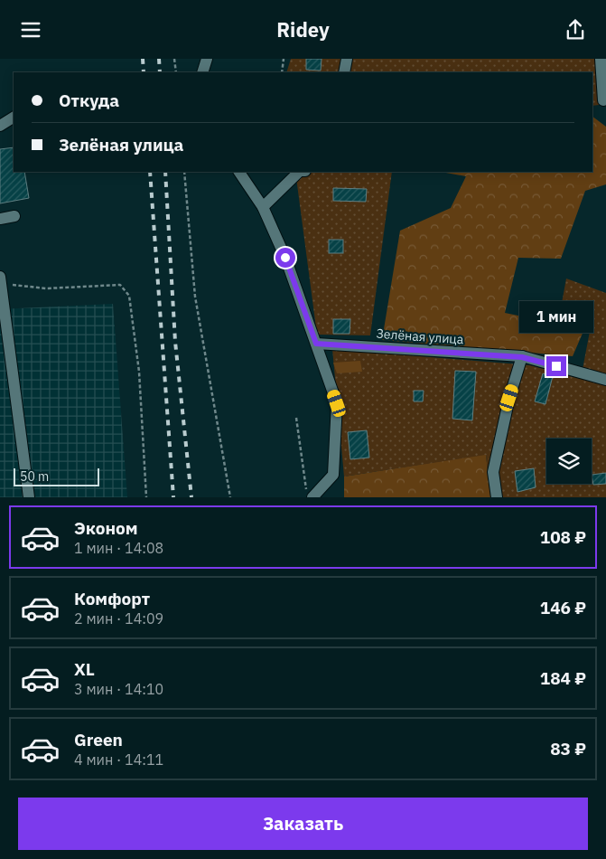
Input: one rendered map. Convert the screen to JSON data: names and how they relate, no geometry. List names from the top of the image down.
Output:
{
  "streets": {
    "street": ["Зелёная улица"]
  },
  "scale_bar": "50 m",
  "page": {
    "header": "Ridey",
    "banner": ["Откуда", "Зелёная улица"],
    "bubble": "1 мин",
    "scale": "50 m",
    "list": [
      {
        "name": "Эконом",
        "note": "1 мин · 14:08",
        "value": "108 ₽"
      },
      {
        "name": "Комфорт",
        "note": "2 мин · 14:09",
        "value": "146 ₽"
      },
      {
        "name": "XL",
        "note": "3 мин · 14:10",
        "value": "184 ₽"
      },
      {
        "name": "Green",
        "note": "4 мин · 14:11",
        "value": "83 ₽"
      }
    ],
    "buttons": "Заказать"
  }
}
